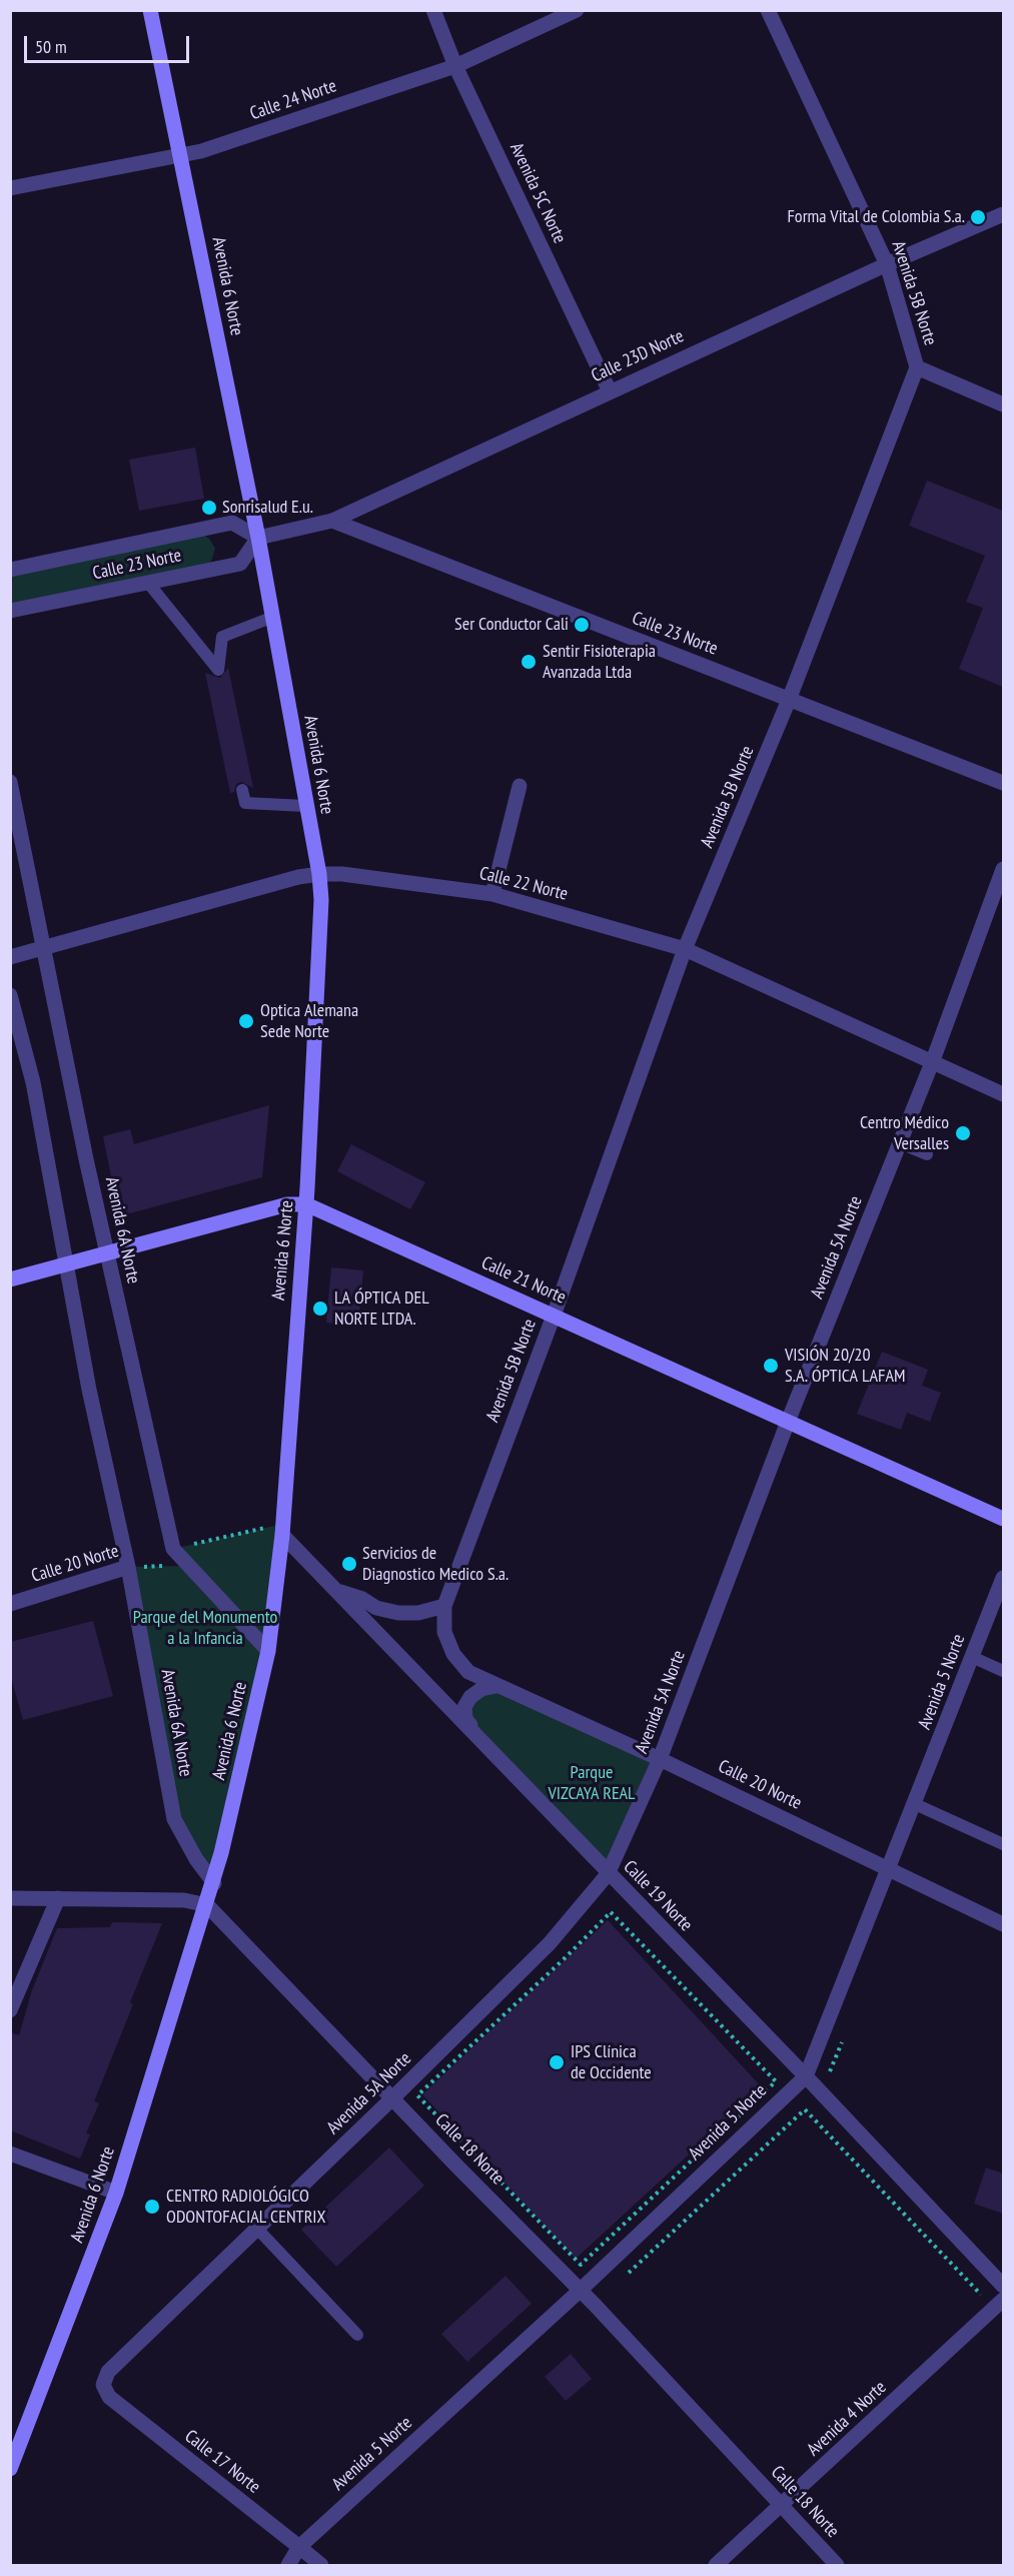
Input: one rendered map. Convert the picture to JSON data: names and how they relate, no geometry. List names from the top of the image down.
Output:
{
  "streets": {
    "main road": ["Avenida 6 Norte", "Calle 21 Norte"],
    "street": [
      "Calle 24 Norte",
      "Avenida 5C Norte",
      "Avenida 5B Norte",
      "Calle 23D Norte",
      "Calle 23 Norte",
      "Calle 22 Norte",
      "Avenida 6A Norte",
      "Avenida 5A Norte",
      "Calle 20 Norte",
      "Avenida 5 Norte",
      "Calle 19 Norte",
      "Calle 18 Norte",
      "Avenida 4 Norte",
      "Calle 17 Norte"
    ]
  },
  "crossings": [
    ["Calle 24 Norte", "Avenida 5C Norte"],
    ["Calle 24 Norte", "Avenida 6 Norte"],
    ["Avenida 5C Norte", "Calle 23D Norte"],
    ["Avenida 6 Norte", "Calle 23D Norte"],
    ["Avenida 6 Norte", "Calle 23 Norte"],
    ["Avenida 6 Norte", "Calle 22 Norte"],
    ["Avenida 6 Norte", "Avenida 6A Norte"],
    ["Avenida 6 Norte", "Calle 21 Norte"],
    ["Avenida 6 Norte", "Calle 19 Norte"],
    ["Avenida 6 Norte", "Calle 18 Norte"],
    ["Avenida 5B Norte", "Calle 23D Norte"],
    ["Avenida 5B Norte", "Calle 23 Norte"],
    ["Avenida 5B Norte", "Calle 22 Norte"],
    ["Avenida 5B Norte", "Calle 21 Norte"],
    ["Avenida 5B Norte", "Calle 20 Norte"],
    ["Calle 23D Norte", "Calle 23 Norte"],
    ["Calle 22 Norte", "Avenida 6A Norte"],
    ["Calle 22 Norte", "Avenida 5A Norte"],
    ["Avenida 6A Norte", "Calle 21 Norte"],
    ["Avenida 6A Norte", "Calle 20 Norte"],
    ["Avenida 5A Norte", "Calle 21 Norte"],
    ["Avenida 5A Norte", "Calle 20 Norte"],
    ["Avenida 5A Norte", "Calle 19 Norte"],
    ["Avenida 5A Norte", "Calle 18 Norte"],
    ["Avenida 5A Norte", "Calle 17 Norte"],
    ["Calle 20 Norte", "Avenida 5 Norte"],
    ["Avenida 5 Norte", "Calle 19 Norte"],
    ["Avenida 5 Norte", "Calle 18 Norte"],
    ["Avenida 5 Norte", "Calle 17 Norte"],
    ["Calle 18 Norte", "Avenida 4 Norte"]
  ],
  "parks": ["Parque del Monumento a la Infancia", "Parque VIZCAYA REAL"],
  "places": [
    "Forma Vital de Colombia S.a.",
    "Sonrisalud E.u.",
    "Ser Conductor Cali",
    "Sentir Fisioterapia Avanzada Ltda",
    "Optica Alemana Sede Norte",
    "Centro Médico Versalles",
    "LA ÓPTICA DEL NORTE LTDA.",
    "VISIÓN 20/20 S.A. ÓPTICA LAFAM",
    "Servicios de Diagnostico Medico S.a.",
    "IPS Clínica de Occidente",
    "CENTRO RADIOLÓGICO ODONTOFACIAL CENTRIX"
  ],
  "scale_bar": "50 m"
}
